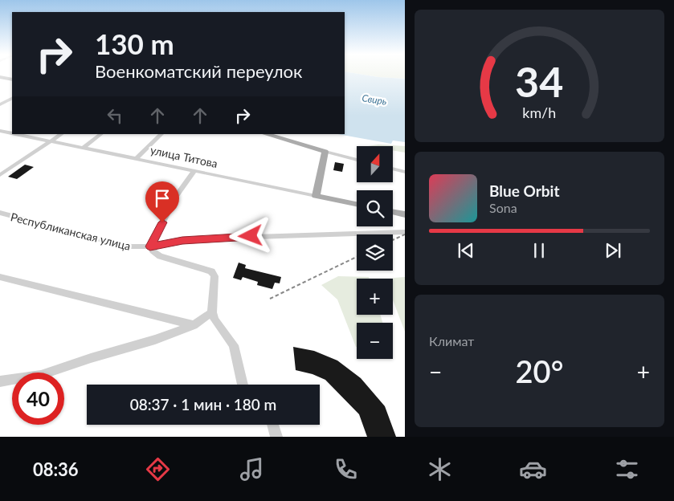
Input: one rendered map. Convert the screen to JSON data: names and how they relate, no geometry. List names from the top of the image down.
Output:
{
  "streets": {
    "main road": ["улица Титова"],
    "street": ["Республиканская улица"]
  },
  "water": ["Свирь"],
  "north": "top",
  "page": {
    "turn": ["130 m", "Военкоматский переулок"],
    "map_buttons": ["+", "−"],
    "song": ["Blue Orbit", "Sona"],
    "tile": "Климат",
    "heat": ["−", "20°", "+"],
    "limit": "40",
    "trip": "08:37 · 1 мин · 180 m",
    "tabs": "08:36",
    "gauge": ["34", "km/h"]
  }
}
